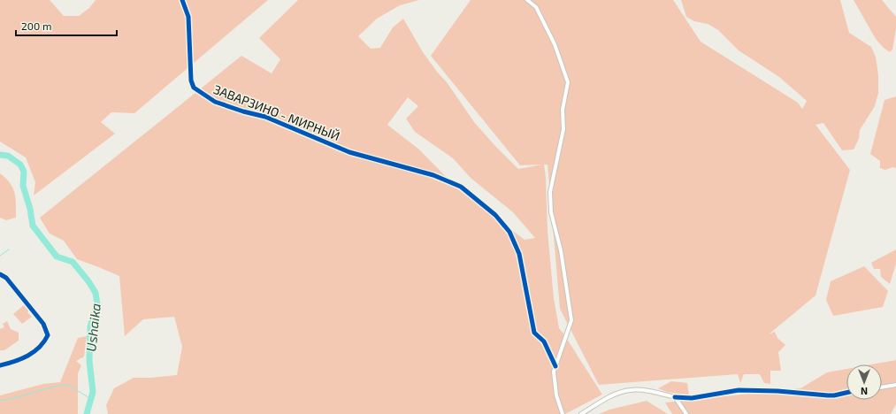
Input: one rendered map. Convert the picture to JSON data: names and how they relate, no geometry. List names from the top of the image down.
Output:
{
  "streets": {
    "street": ["ЗАВАРЗИНО - МИРНЫЙ"]
  },
  "water": ["Ushaika"],
  "scale_bar": "200 m",
  "north": "bottom"
}
